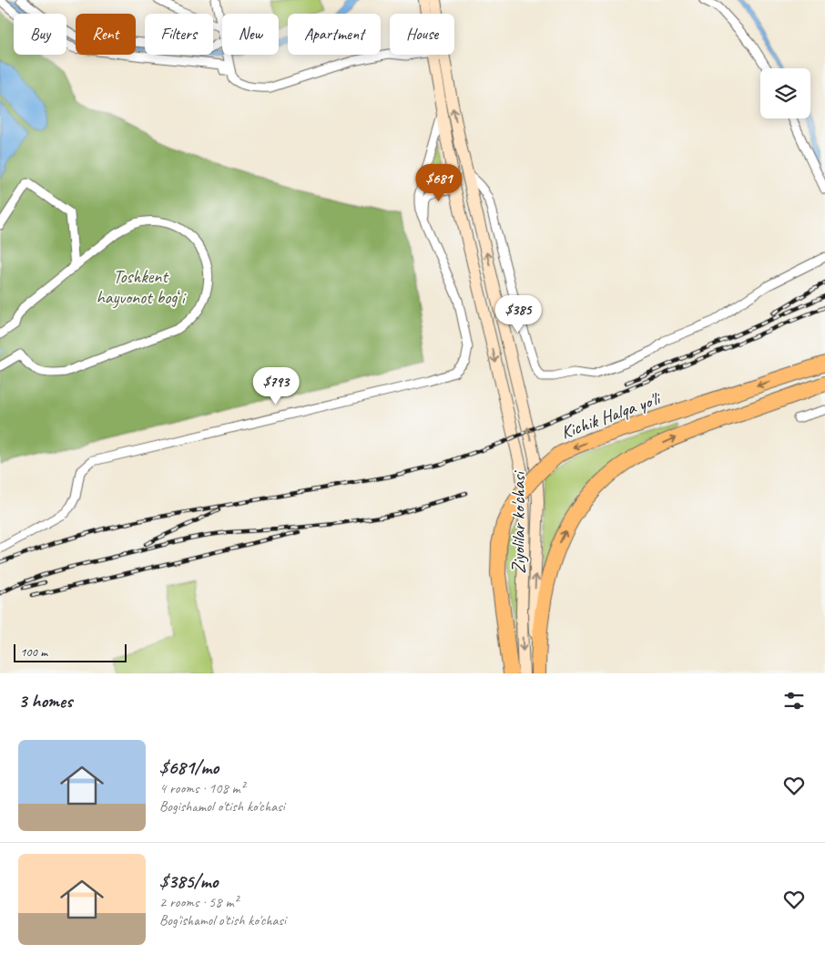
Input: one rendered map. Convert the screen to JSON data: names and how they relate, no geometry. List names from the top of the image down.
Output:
{
  "streets": {
    "highway": ["Kichik Halqa yo'li"],
    "main road": ["Ziyolilar ko'chasi"]
  },
  "parks": ["Toshkent hayvonot bogʻi"],
  "scale_bar": "100 m",
  "page": {
    "chip": [
      "Buy",
      "Rent",
      "Filters",
      "New",
      "Apartment",
      "House"
    ],
    "price": ["$681", "$385", "$793"],
    "scale": "100 m",
    "heading": "3 homes",
    "list": [
      {
        "name": "$681/mo",
        "note": "4 rooms · 108 m² · Bogishamol o'tish ko'chasi"
      },
      {
        "name": "$385/mo",
        "note": "2 rooms · 58 m² · Bog'ishamol o'tish ko'chasi"
      }
    ]
  }
}
